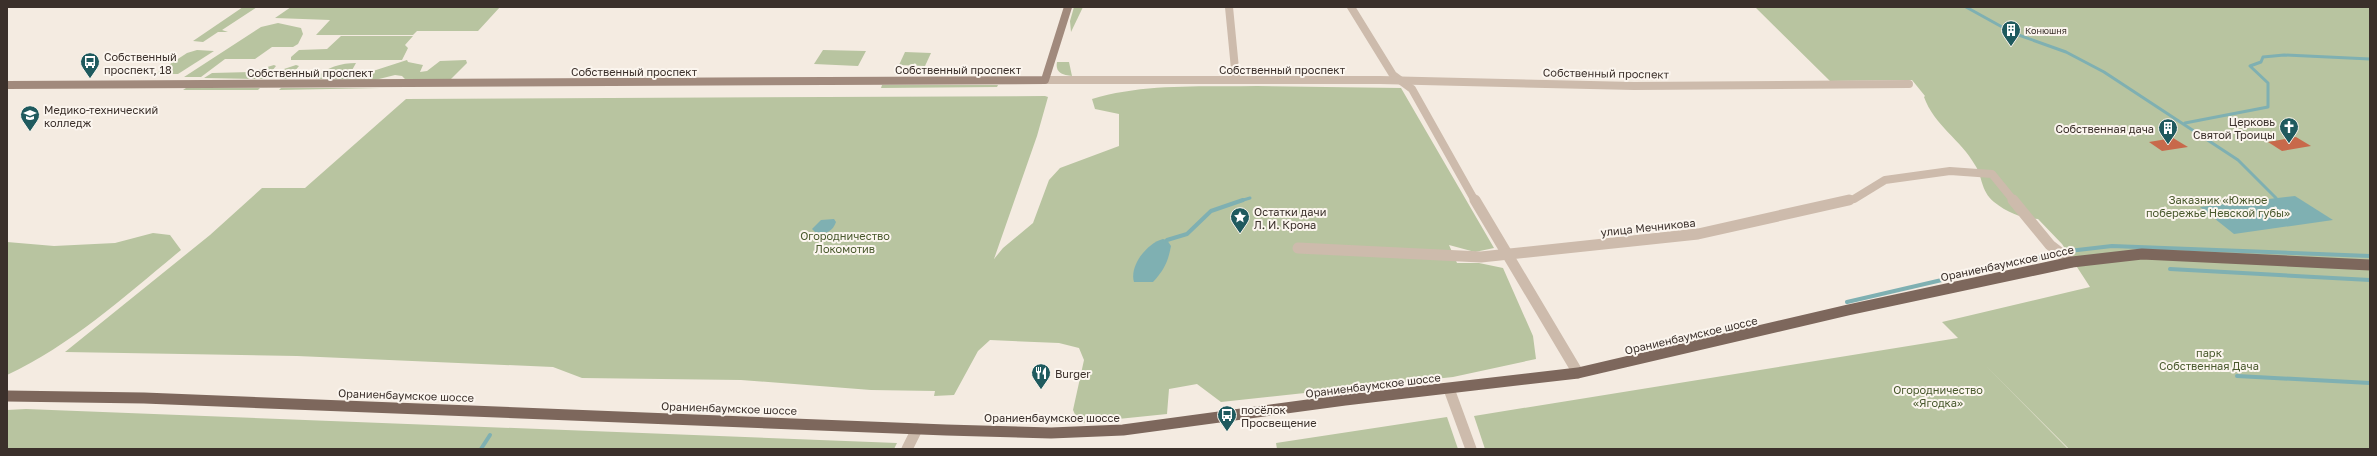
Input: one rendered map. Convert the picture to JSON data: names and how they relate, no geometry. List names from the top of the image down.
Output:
{
  "streets": {
    "main road": ["Ораниенбаумское шоссе"],
    "street": ["Собственный проспект", "улица Мечникова"]
  },
  "crossings": [
    ["улица Мечникова", "Ораниенбаумское шоссе"]
  ],
  "parks": [
    "Заказник «Южное побережье Невской губы»",
    "Огородничество Локомотив",
    "парк Собственная Дача",
    "Огородничество «Ягодка»"
  ],
  "places": {
    "building": ["Конюшня", "Собственная дача"],
    "bus stop": ["Собственный проспект, 18", "посёлок Просвещение"],
    "school or university": ["Медико-технический колледж"],
    "church": ["Церковь Святой Троицы"],
    "place": ["Остатки дачи Л. И. Крона"],
    "restaurant": ["Burger"]
  }
}
